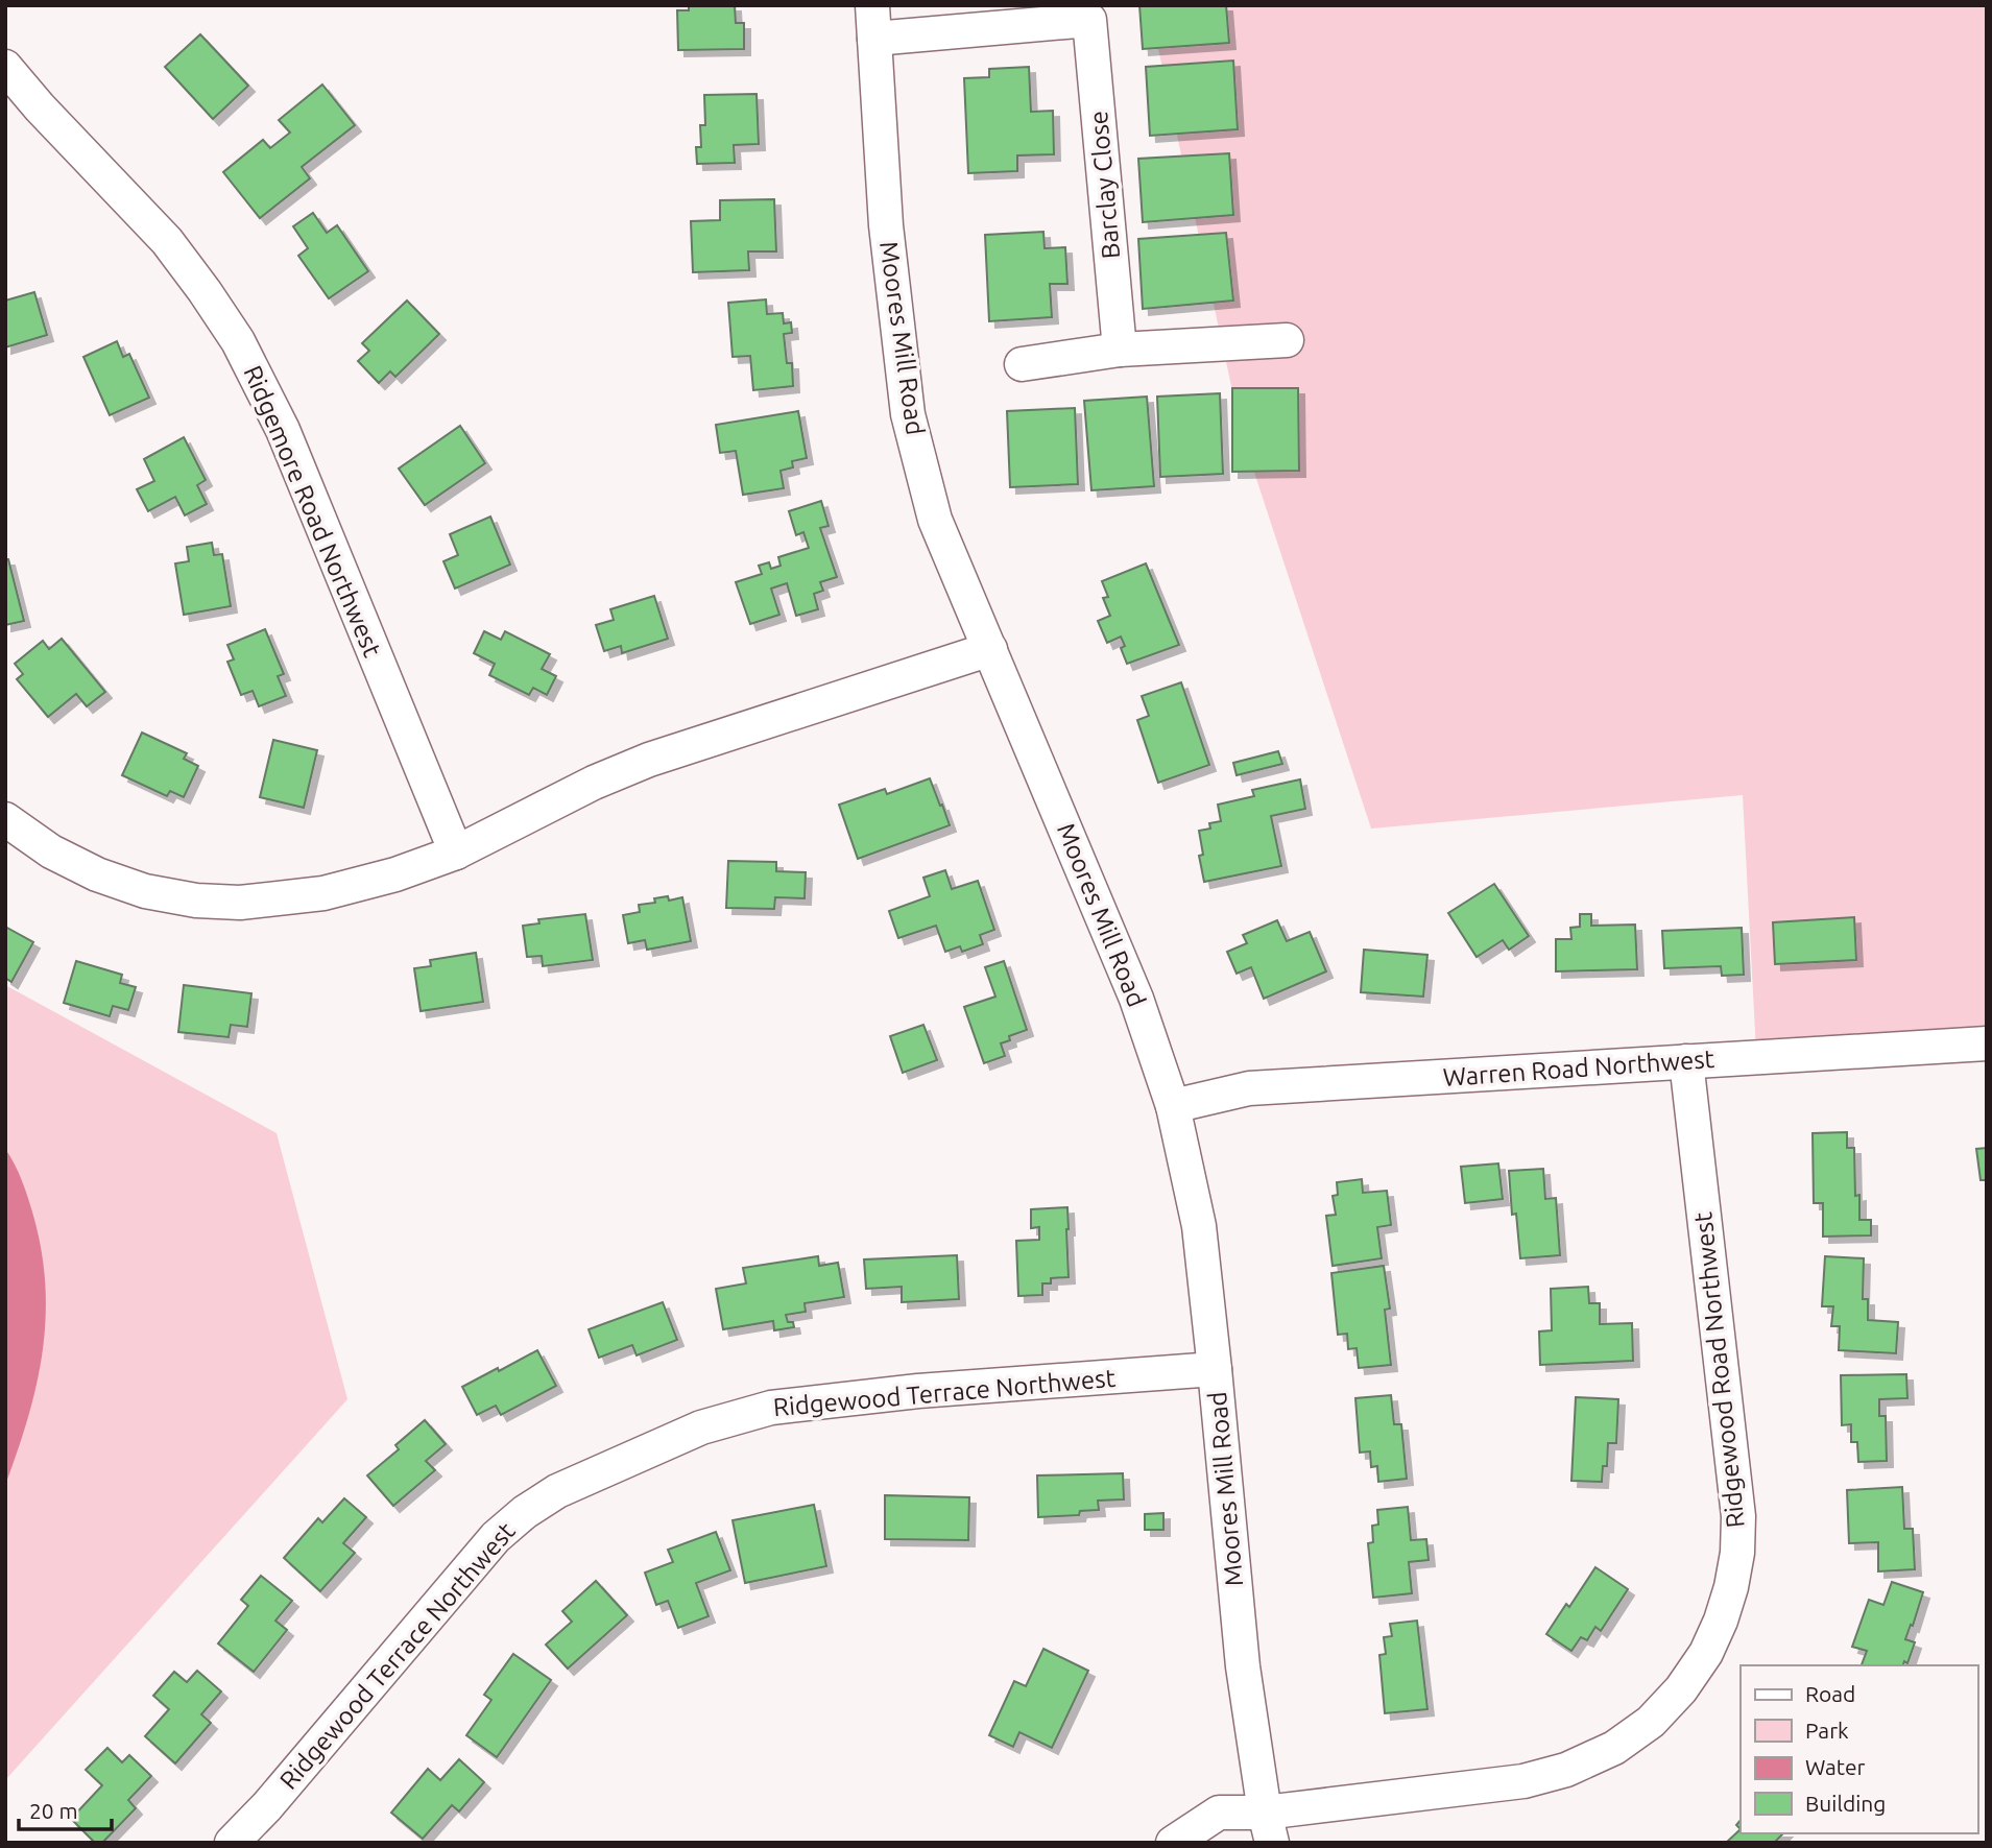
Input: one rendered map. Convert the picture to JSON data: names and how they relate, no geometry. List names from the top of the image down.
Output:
{
  "streets": {
    "street": [
      "Barclay Close",
      "Moores Mill Road",
      "Ridgemore Road Northwest",
      "Warren Road Northwest",
      "Ridgewood Road Northwest",
      "Ridgewood Terrace Northwest"
    ]
  },
  "crossings": [
    ["Barclay Close", "Moores Mill Road"],
    ["Moores Mill Road", "Warren Road Northwest"],
    ["Moores Mill Road", "Ridgewood Road Northwest"],
    ["Moores Mill Road", "Ridgewood Terrace Northwest"],
    ["Warren Road Northwest", "Ridgewood Road Northwest"]
  ],
  "legend": [
    "Road",
    "Park",
    "Water",
    "Building"
  ],
  "scale_bar": "20 m"
}
